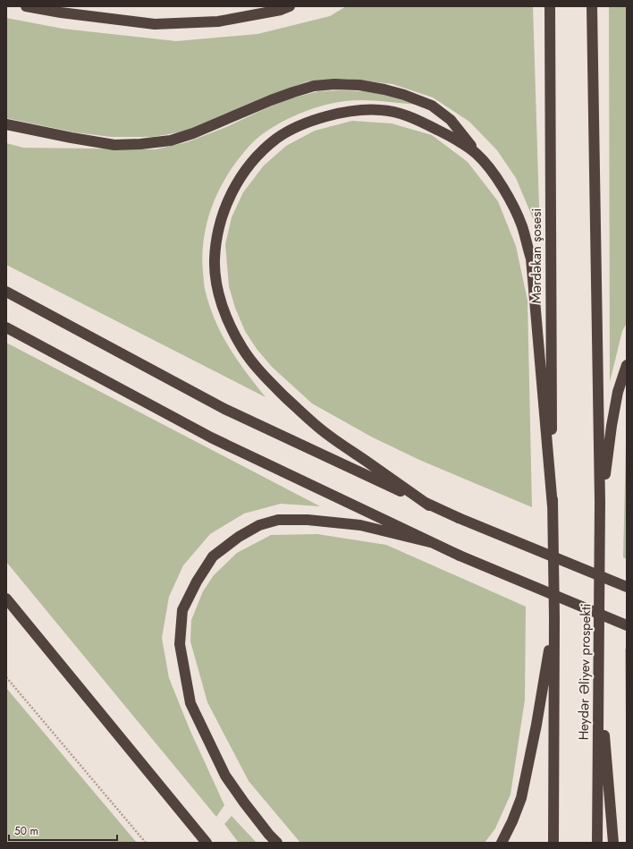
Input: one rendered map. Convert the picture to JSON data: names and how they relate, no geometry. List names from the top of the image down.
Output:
{
  "streets": {
    "highway": ["Mərdəkan şosesi", "Heydər Əliyev prospekti"]
  },
  "scale_bar": "50 m"
}
